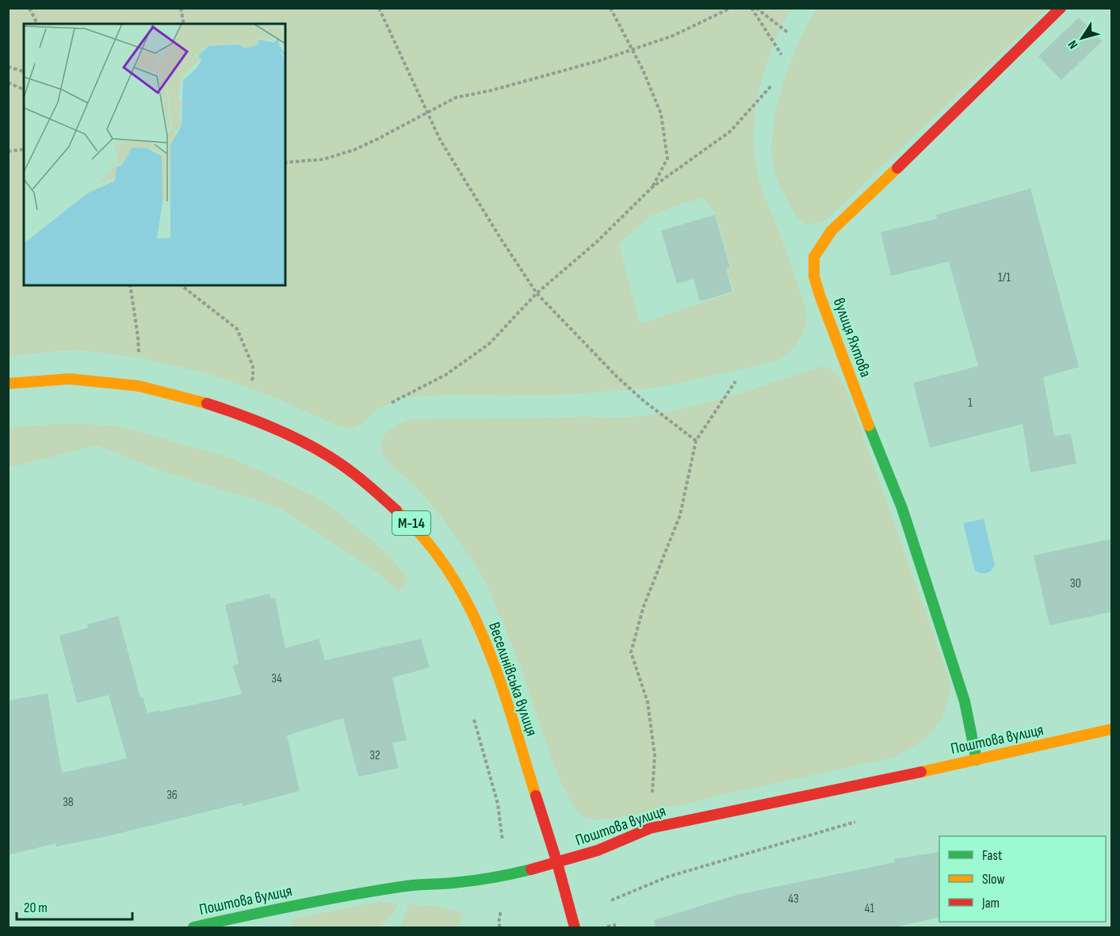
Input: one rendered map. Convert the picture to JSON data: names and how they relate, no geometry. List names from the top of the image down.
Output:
{
  "streets": {
    "main road": [
      "вулиця Яхтова",
      "М-14",
      "Веселинівська вулиця",
      "Поштова вулиця"
    ]
  },
  "crossings": [
    ["вулиця Яхтова", "Поштова вулиця"],
    ["Веселинівська вулиця", "Поштова вулиця"]
  ],
  "house_numbers": [
    "1/1",
    "1",
    "30",
    "34",
    "32",
    "36",
    "38",
    "43",
    "41"
  ],
  "legend": ["Fast", "Slow", "Jam"],
  "scale_bar": "20 m",
  "north": "bottom left"
}
